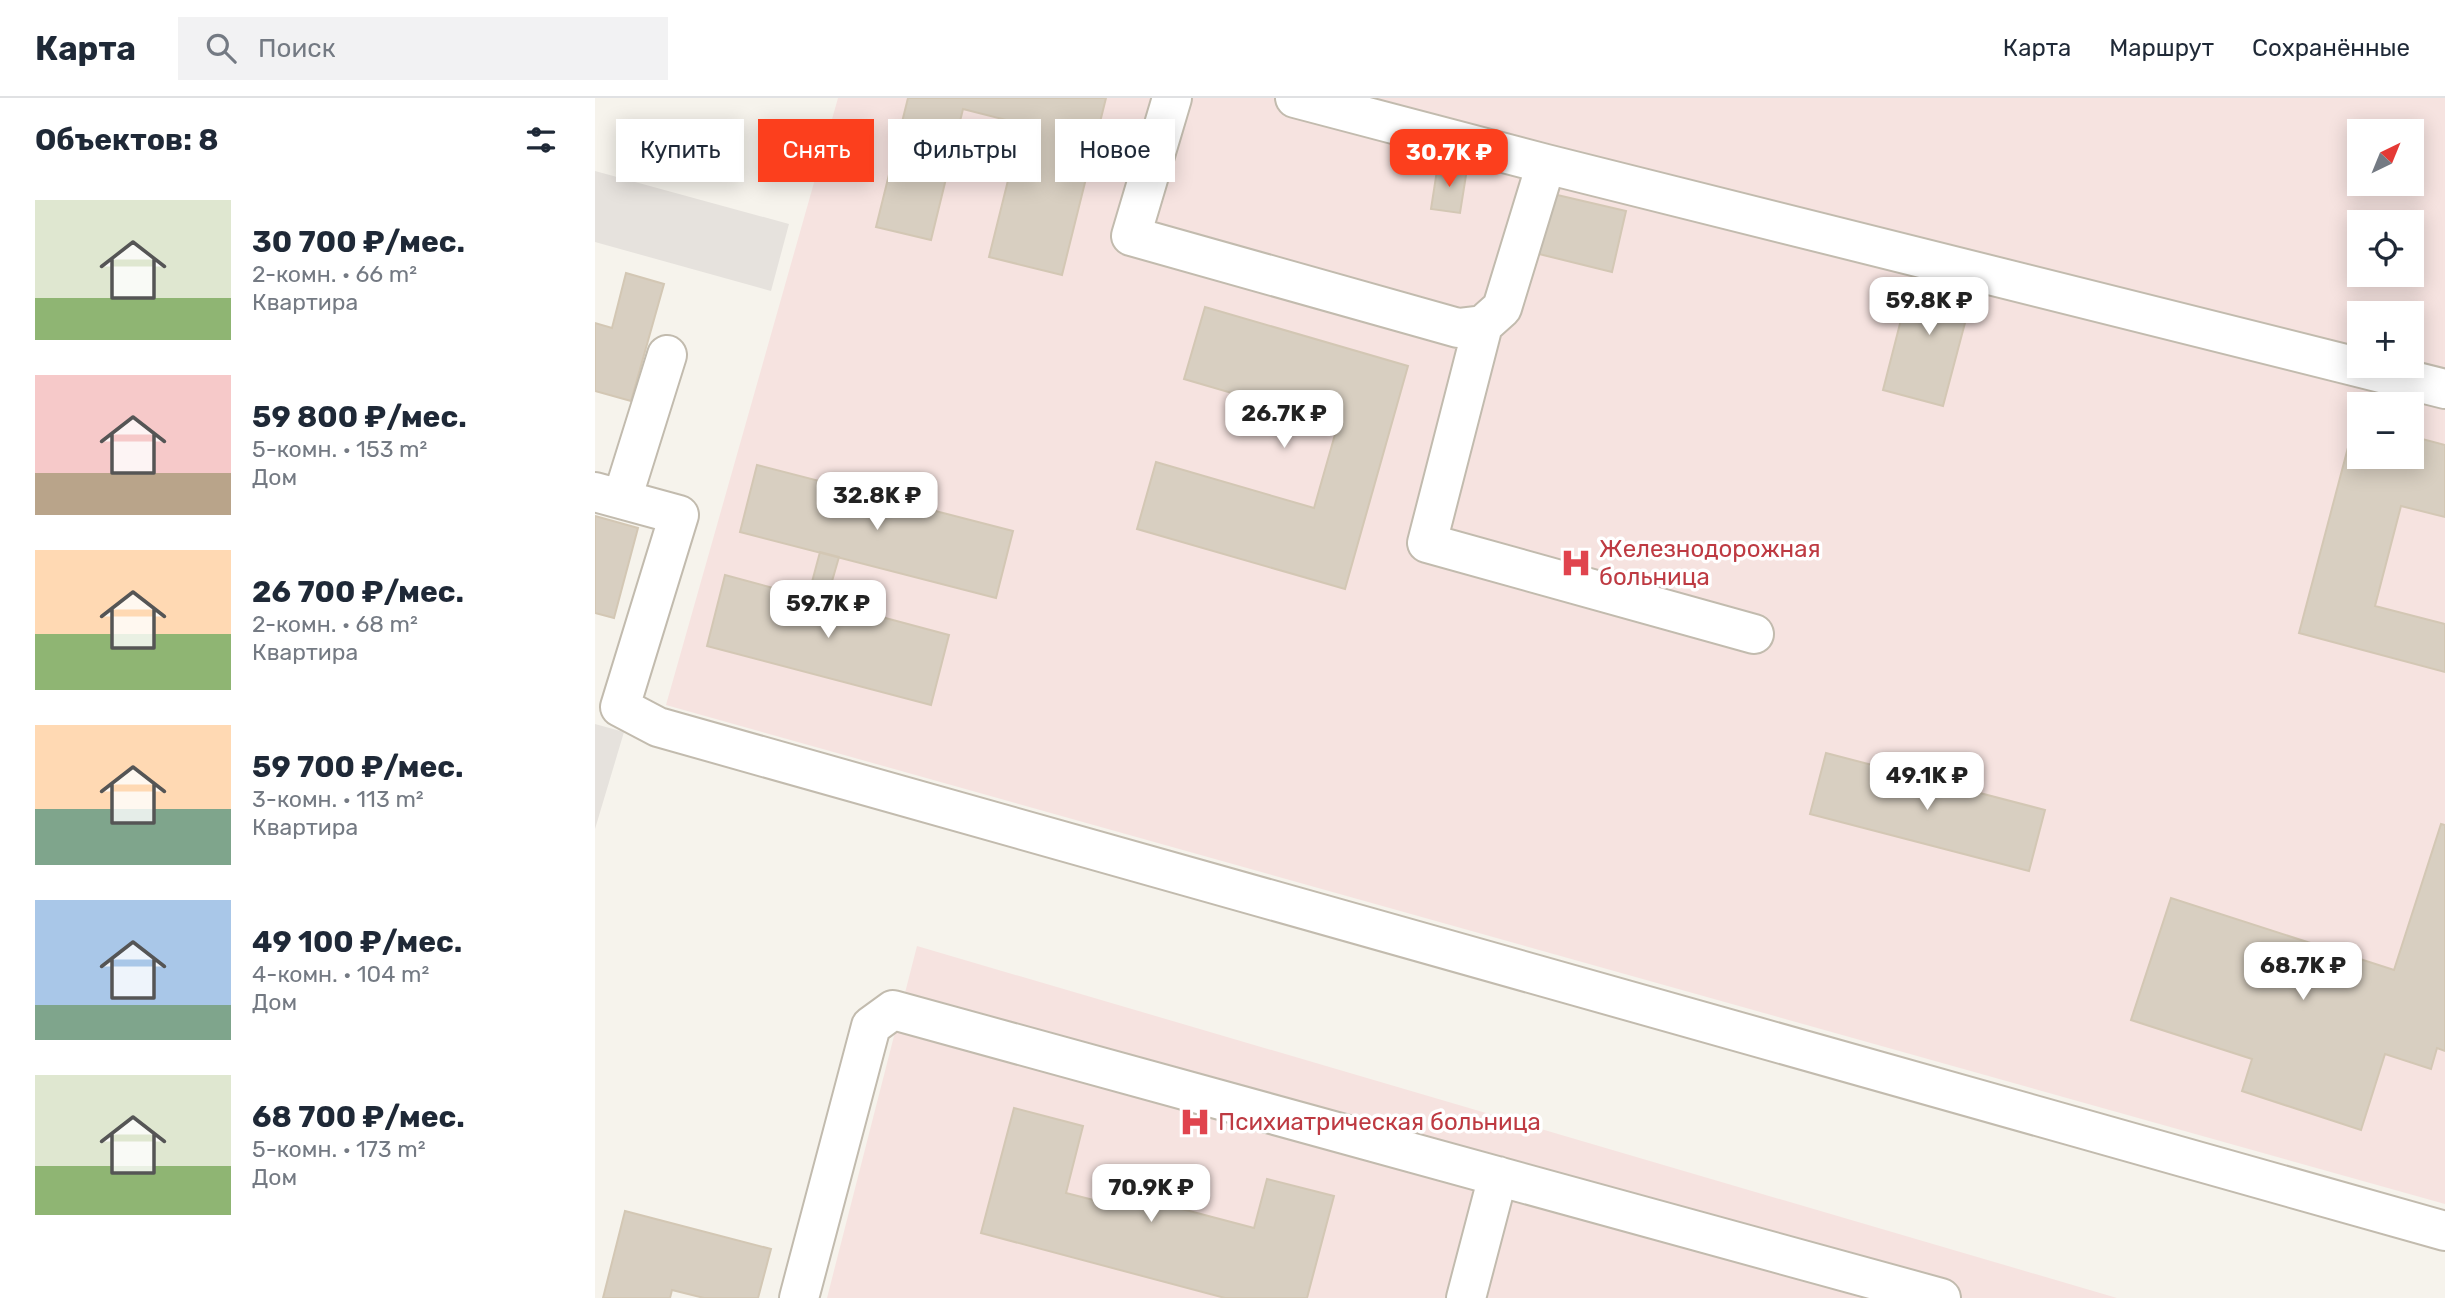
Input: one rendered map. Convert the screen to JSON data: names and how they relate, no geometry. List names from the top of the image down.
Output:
{
  "places": {
    "hospital": ["Железнодорожная больница", "Психиатрическая больница"]
  },
  "north": "top right",
  "page": {
    "header": "Карта",
    "search": "Поиск",
    "nav": ["Карта", "Маршрут", "Сохранённые"],
    "heading": "Объектов: 8",
    "map_buttons": ["+", "−"],
    "chip": [
      "Купить",
      "Снять",
      "Фильтры",
      "Новое"
    ],
    "price": [
      "30.7K ₽",
      "59.8K ₽",
      "26.7K ₽",
      "32.8K ₽",
      "59.7K ₽",
      "49.1K ₽",
      "68.7K ₽",
      "70.9K ₽"
    ],
    "list": [
      {
        "name": "30 700 ₽/мес.",
        "note": "2-комн. · 66 m² · Квартира"
      },
      {
        "name": "59 800 ₽/мес.",
        "note": "5-комн. · 153 m² · Дом"
      },
      {
        "name": "26 700 ₽/мес.",
        "note": "2-комн. · 68 m² · Квартира"
      },
      {
        "name": "59 700 ₽/мес.",
        "note": "3-комн. · 113 m² · Квартира"
      },
      {
        "name": "49 100 ₽/мес.",
        "note": "4-комн. · 104 m² · Дом"
      },
      {
        "name": "68 700 ₽/мес.",
        "note": "5-комн. · 173 m² · Дом"
      }
    ]
  }
}
